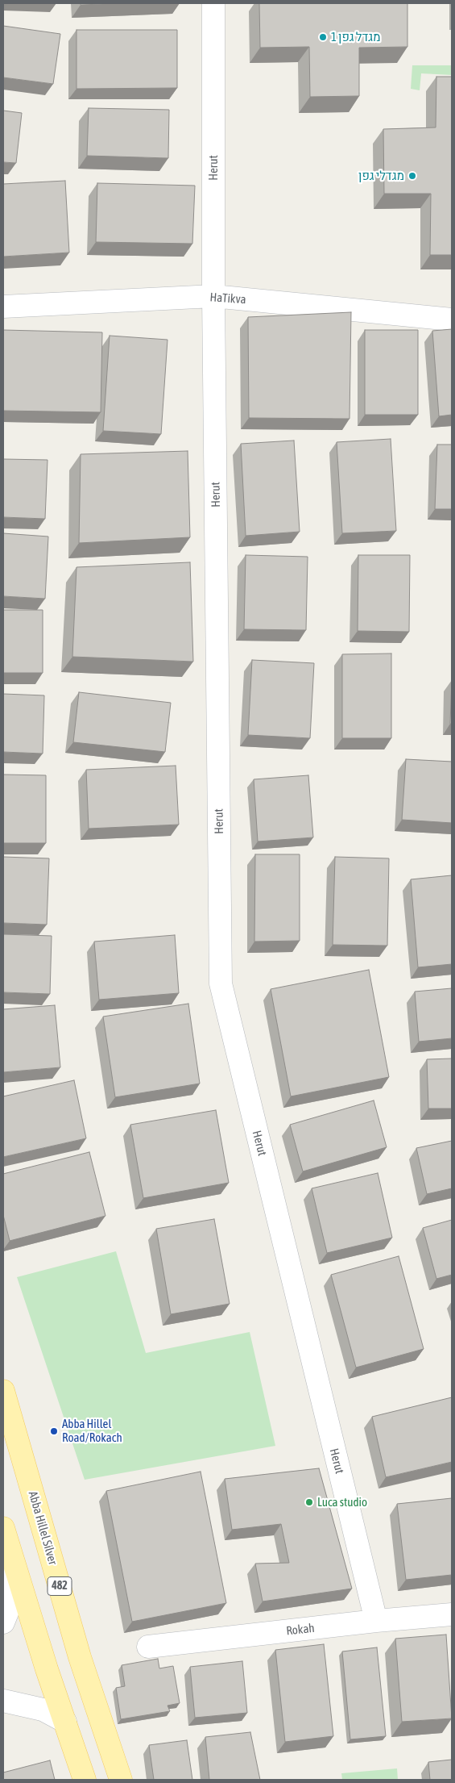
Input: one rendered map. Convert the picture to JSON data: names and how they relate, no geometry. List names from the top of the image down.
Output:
{
  "streets": {
    "main road": ["Abba Hillel Silver", "482"],
    "street": ["Herut", "HaTikva", "Rokah"]
  },
  "crossings": [
    ["Herut", "HaTikva"],
    ["Herut", "Rokah"]
  ],
  "places": [
    "מגדל גפן 1",
    "מגדלי גפן",
    "Abba Hillel Road/Rokach",
    "Luca studio"
  ]
}
